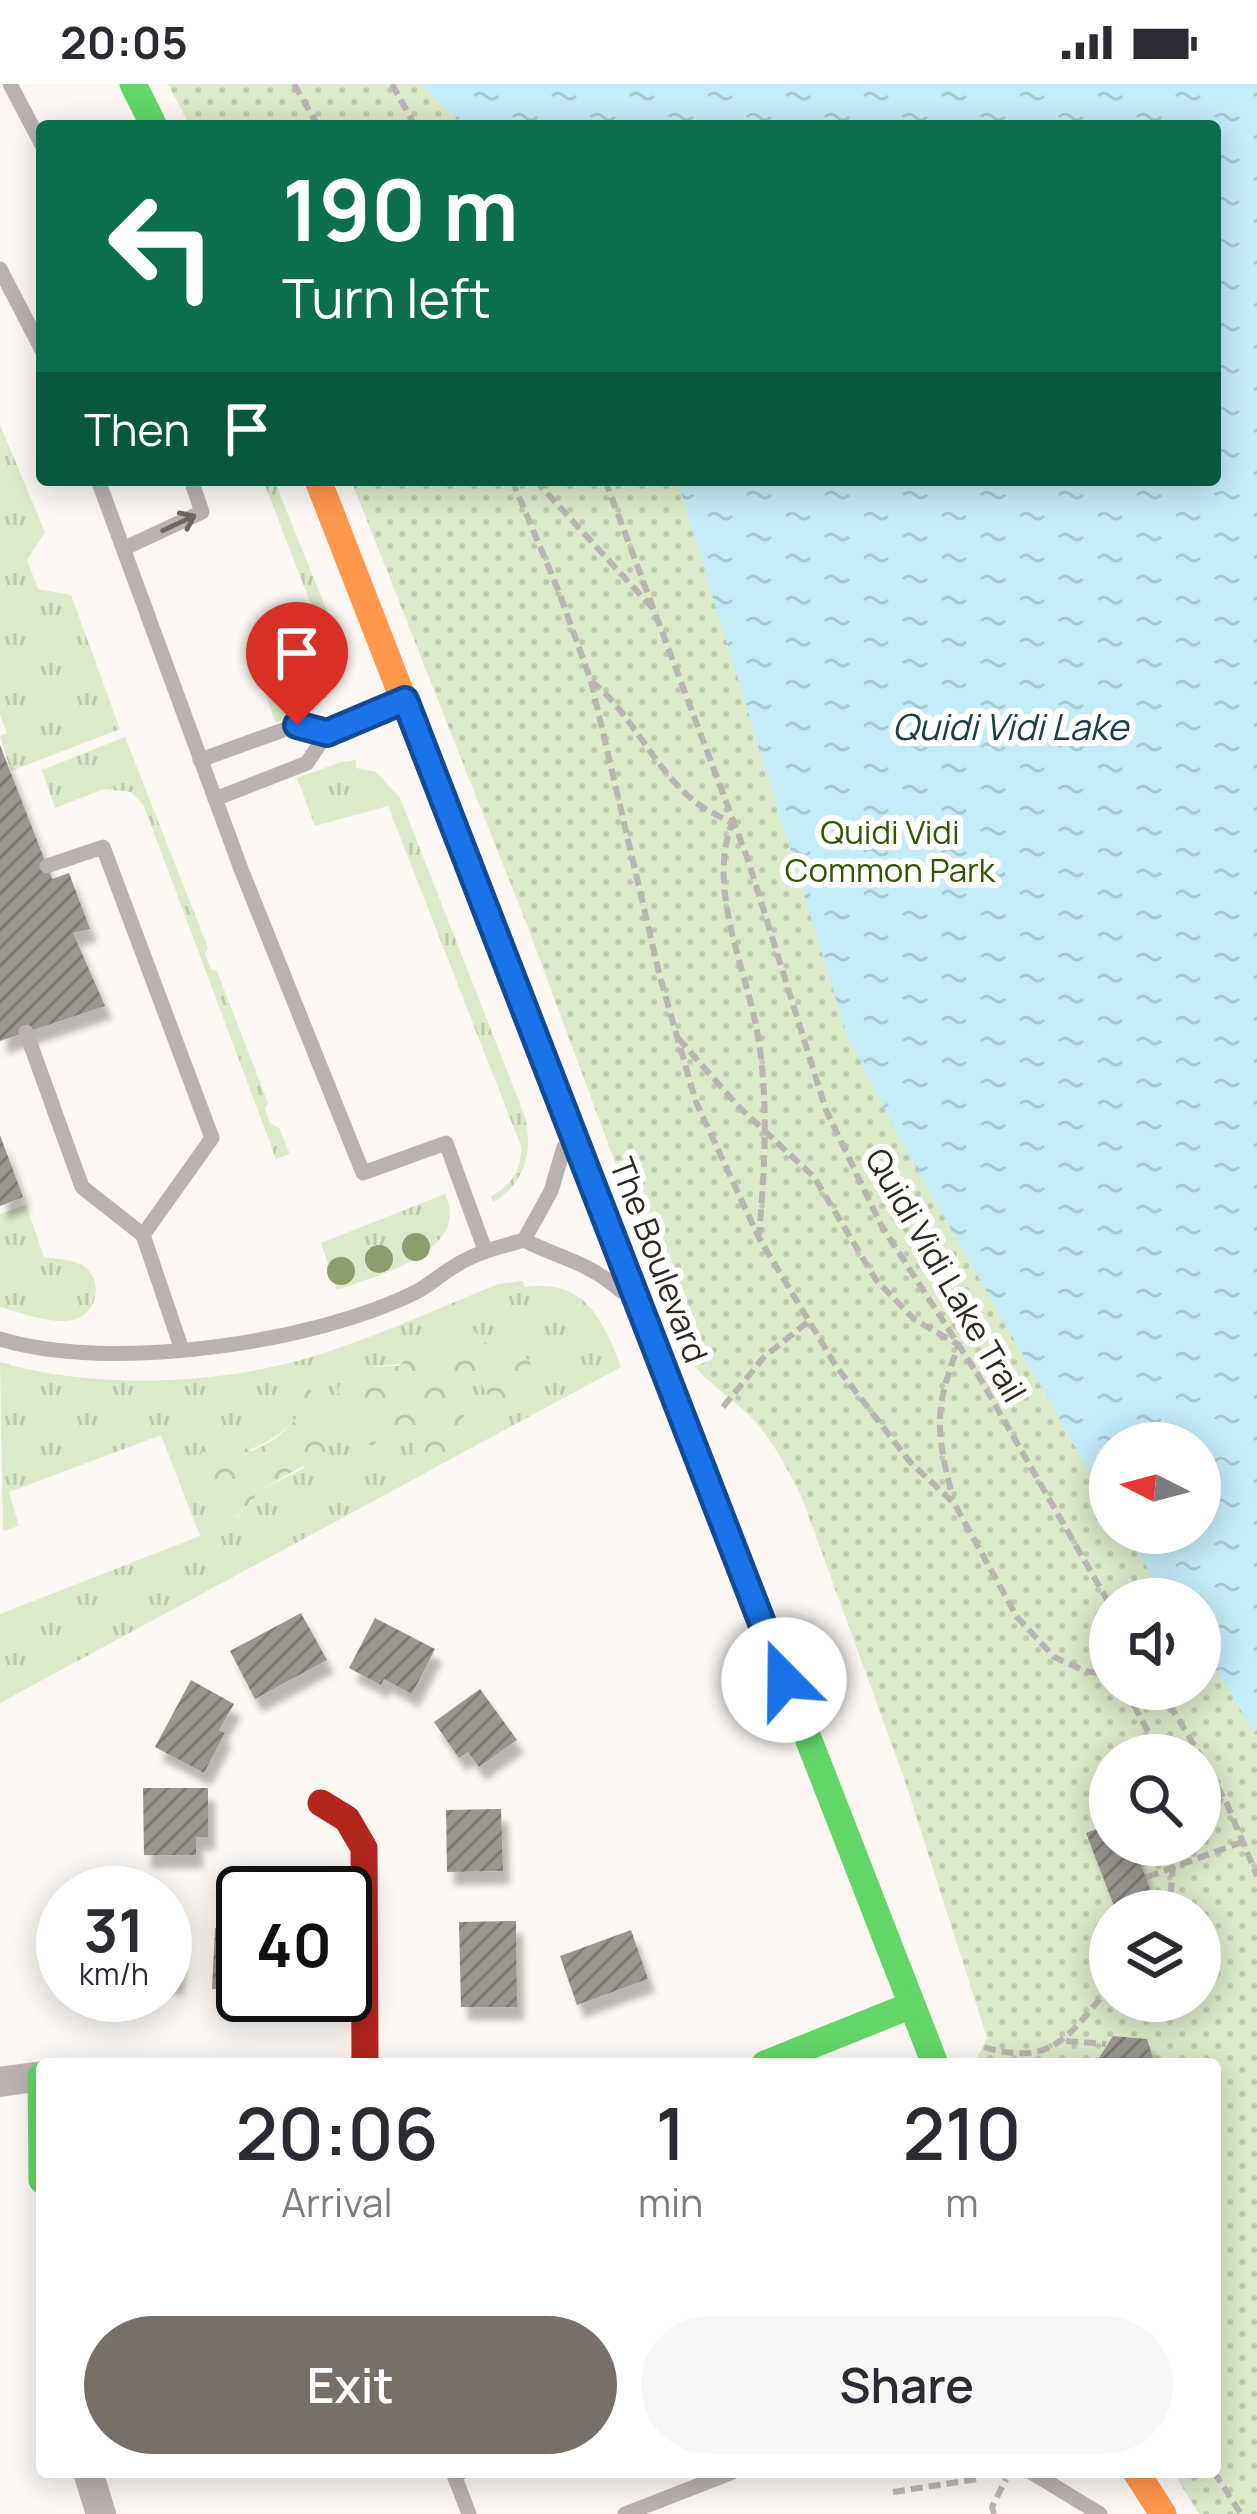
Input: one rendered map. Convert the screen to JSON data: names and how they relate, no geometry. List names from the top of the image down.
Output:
{
  "streets": {
    "street": ["The Boulevard"],
    "path": ["Quidi Vidi Lake Trail"]
  },
  "water": ["Quidi Vidi Lake"],
  "parks": ["Quidi Vidi Common Park"],
  "north": "left",
  "page": {
    "status": "20:05",
    "turn": ["190 m", "Turn left"],
    "then": "Then",
    "speed": "31 km/h",
    "limit": "40",
    "eta": [
      "20:06",
      "Arrival",
      "1",
      "min",
      "210",
      "m"
    ],
    "buttons": ["Exit", "Share"]
  }
}
